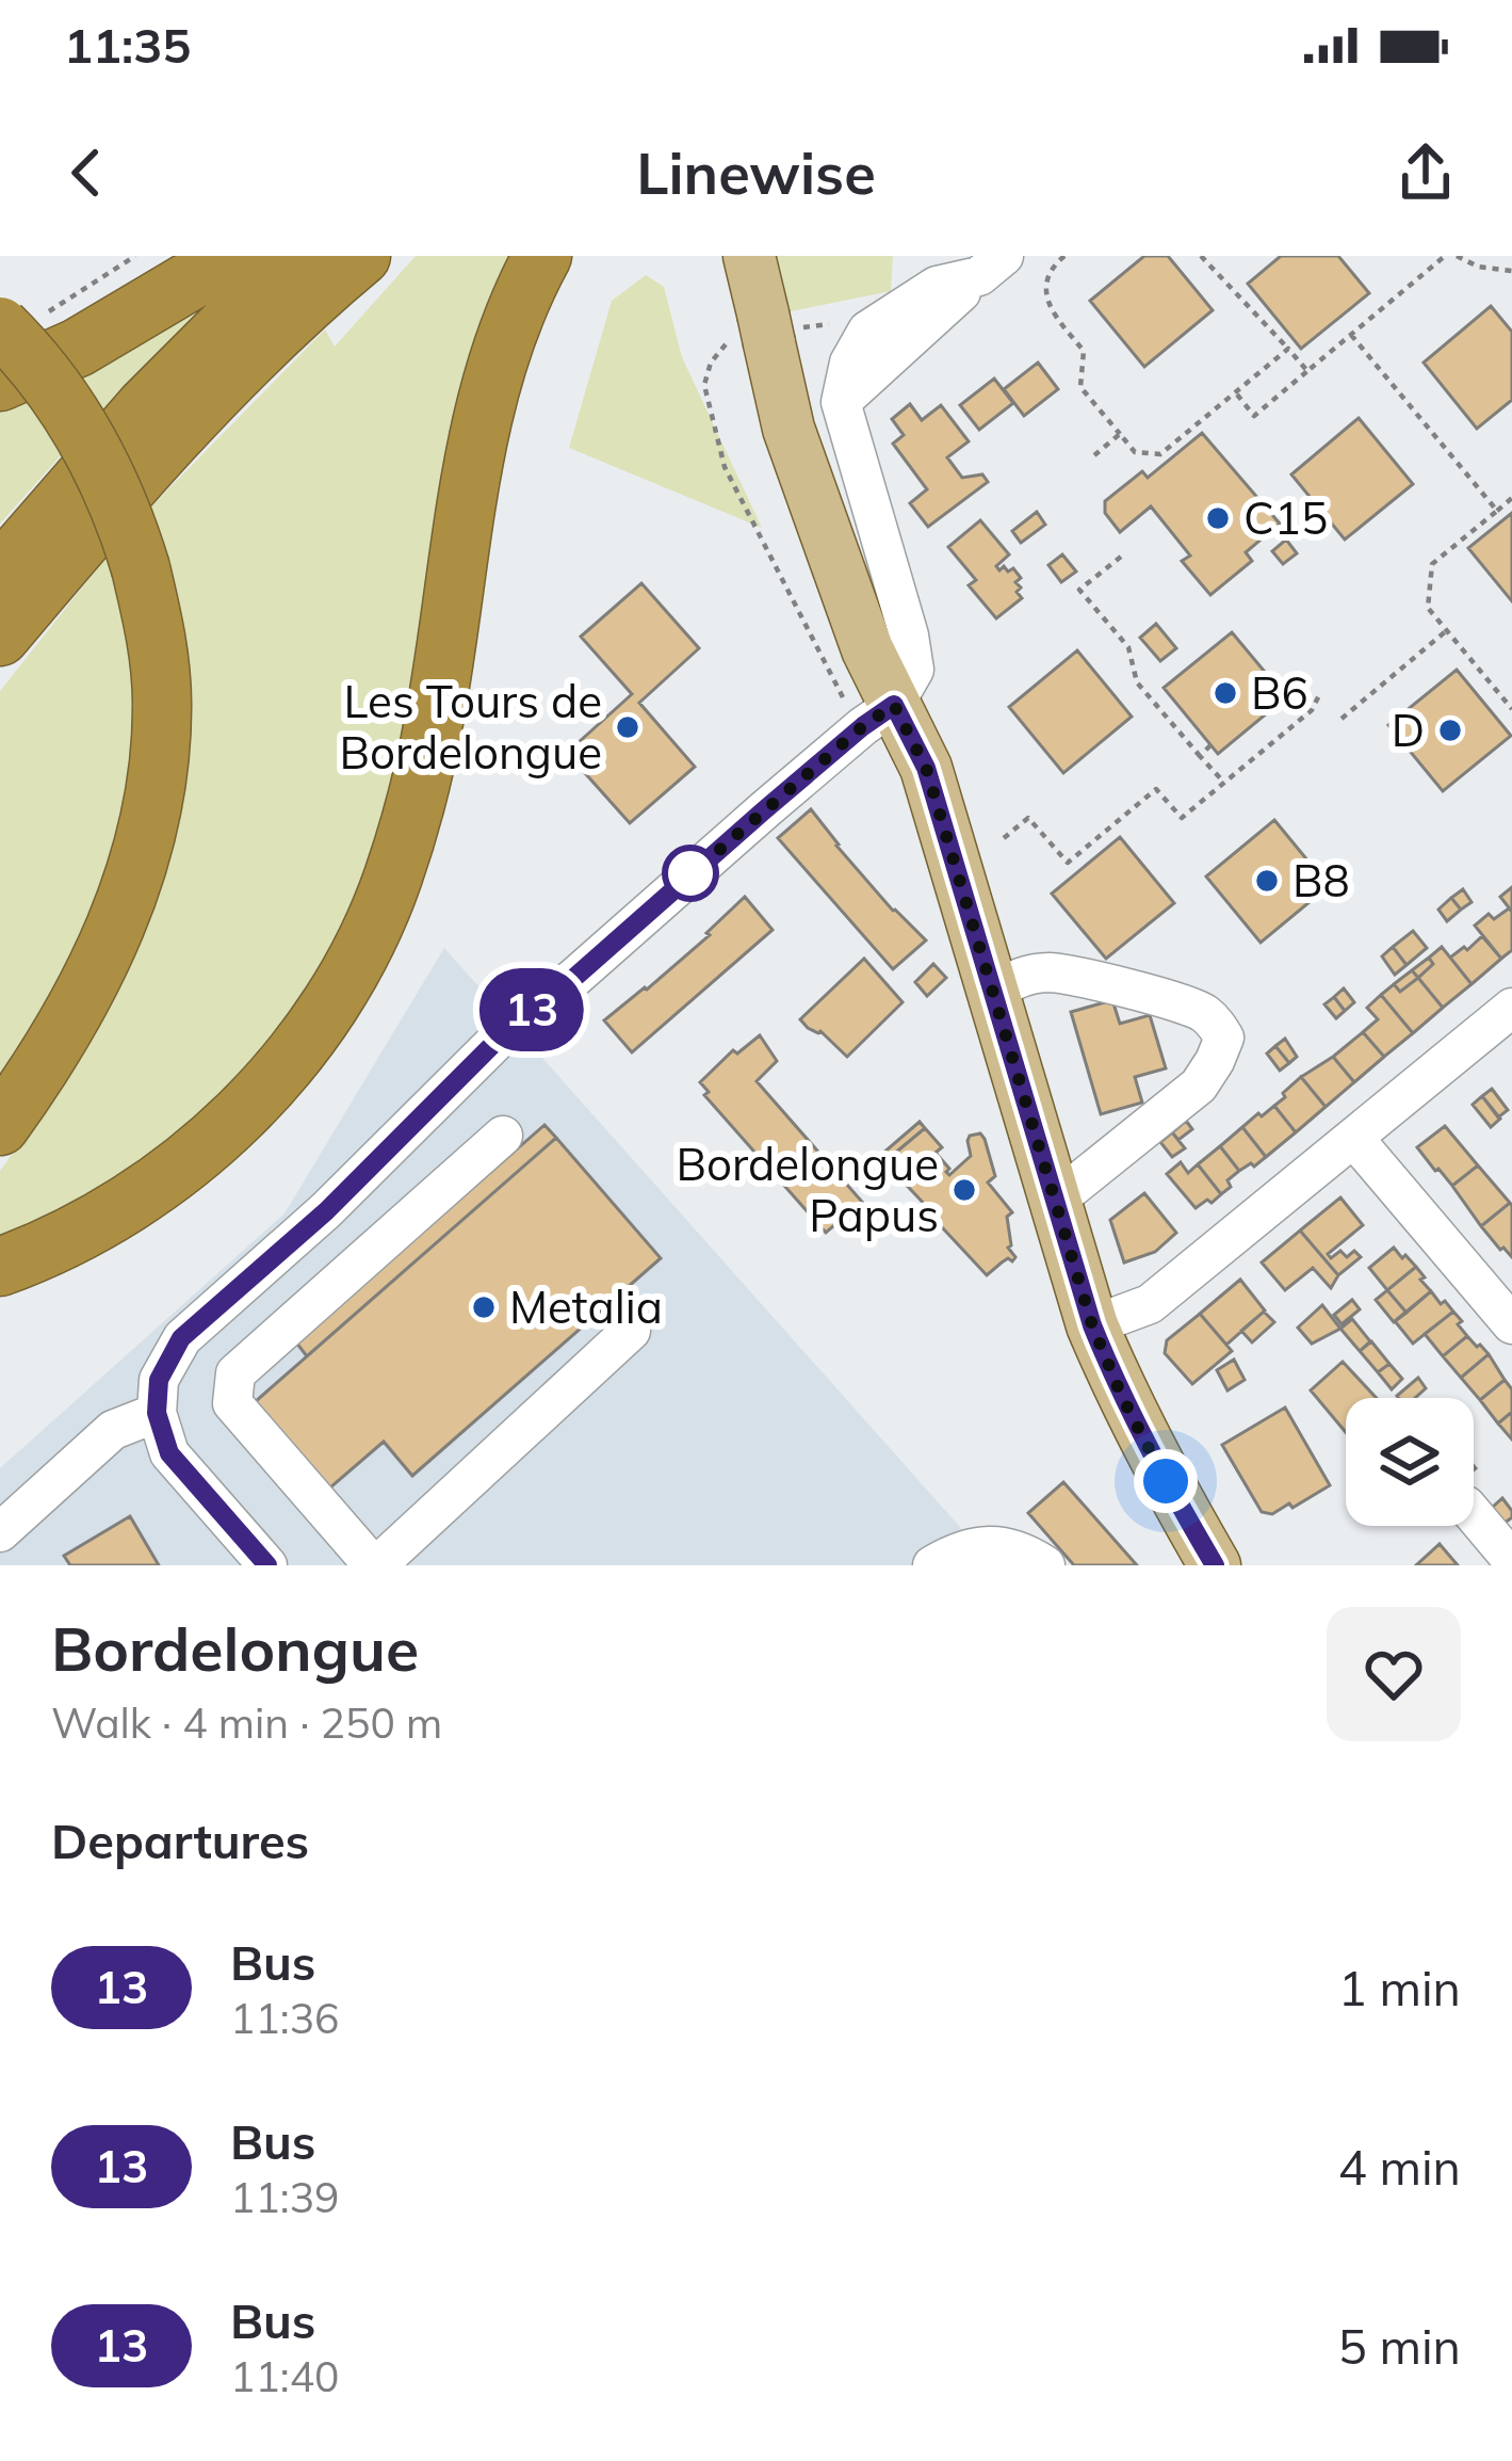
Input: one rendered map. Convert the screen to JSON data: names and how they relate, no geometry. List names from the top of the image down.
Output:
{
  "places": [
    "C15",
    "B6",
    "Les Tours de Bordelongue",
    "D",
    "B8",
    "Bordelongue Papus",
    "Metalia"
  ],
  "lines": ["bus line 13"],
  "page": {
    "status": "11:35",
    "header": "Linewise",
    "on_map": "13",
    "heading": [
      ["Bordelongue", "Walk · 4 min · 250 m"],
      "Departures"
    ],
    "list": [
      {
        "mark": "13",
        "name": "Bus",
        "note": "11:36",
        "value": "1 min"
      },
      {
        "mark": "13",
        "name": "Bus",
        "note": "11:39",
        "value": "4 min"
      },
      {
        "mark": "13",
        "name": "Bus",
        "note": "11:40",
        "value": "5 min"
      }
    ]
  }
}
